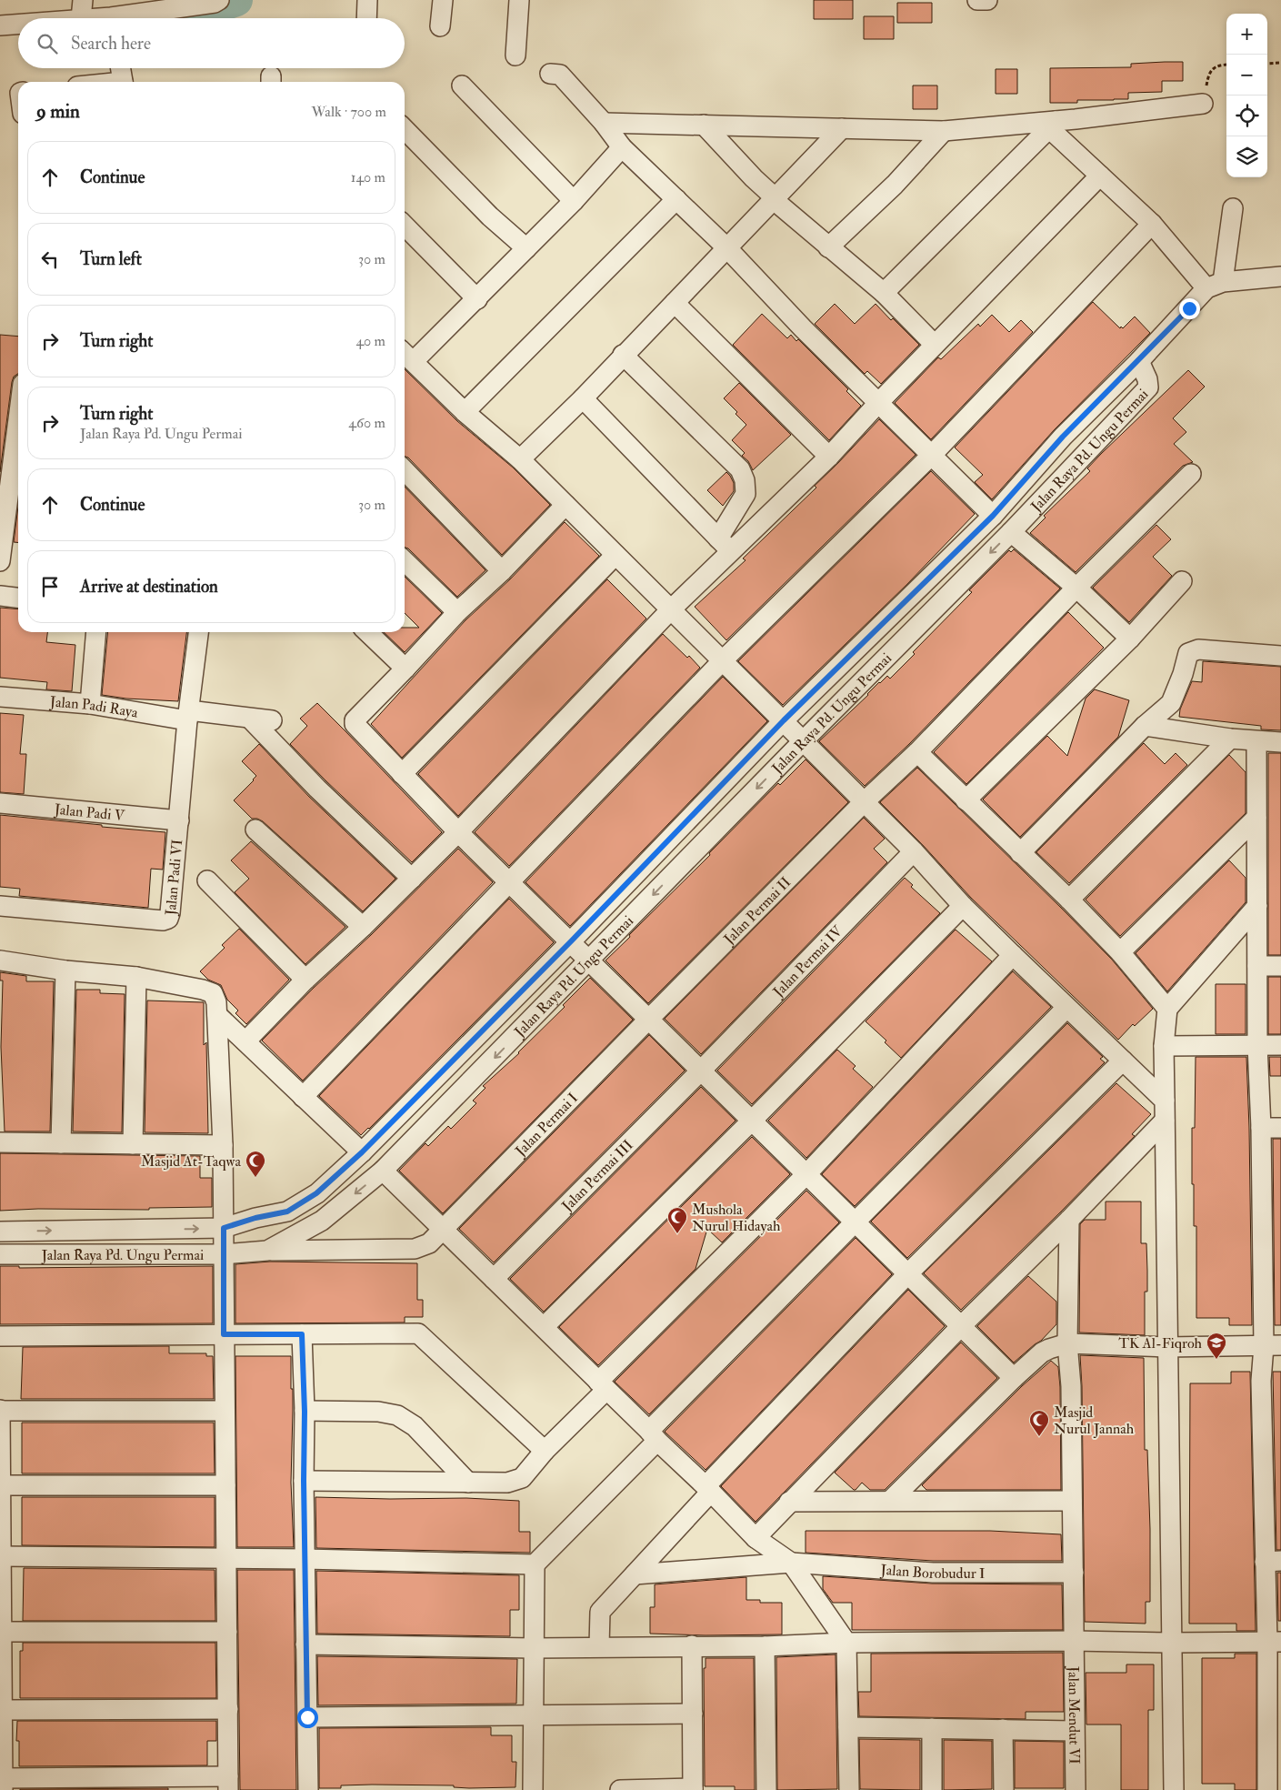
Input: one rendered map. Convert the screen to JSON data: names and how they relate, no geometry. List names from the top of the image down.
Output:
{
  "streets": {
    "street": [
      "Jalan Raya Pd. Ungu Permai",
      "Jalan Padi Raya",
      "Jalan Padi V",
      "Jalan Padi VI",
      "Jalan Permai II",
      "Jalan Permai IV",
      "Jalan Permai I",
      "Jalan Permai III",
      "Jalan Borobudur I",
      "Jalan Mendut VI"
    ]
  },
  "crossings": [
    ["Jalan Raya Pd. Ungu Permai", "Jalan Permai I"],
    ["Jalan Padi Raya", "Jalan Padi VI"],
    ["Jalan Padi V", "Jalan Padi VI"],
    ["Jalan Permai II", "Jalan Permai I"],
    ["Jalan Permai IV", "Jalan Permai III"],
    ["Jalan Borobudur I", "Jalan Mendut VI"]
  ],
  "places": {
    "mosque": ["Masjid At-Taqwa", "Mushola Nurul Hidayah", "Masjid Nurul Jannah"],
    "school or university": ["TK Al-Fiqroh"]
  },
  "page": {
    "map_buttons": ["+", "−"],
    "search": "Search here",
    "heading": ["9 min", "Walk · 700 m"],
    "list": [
      ["Continue", "140 m"],
      ["Turn left", "30 m"],
      ["Turn right", "40 m"],
      ["Turn right", "Jalan Raya Pd. Ungu Permai", "460 m"],
      ["Continue", "30 m"],
      "Arrive at destination"
    ]
  }
}
